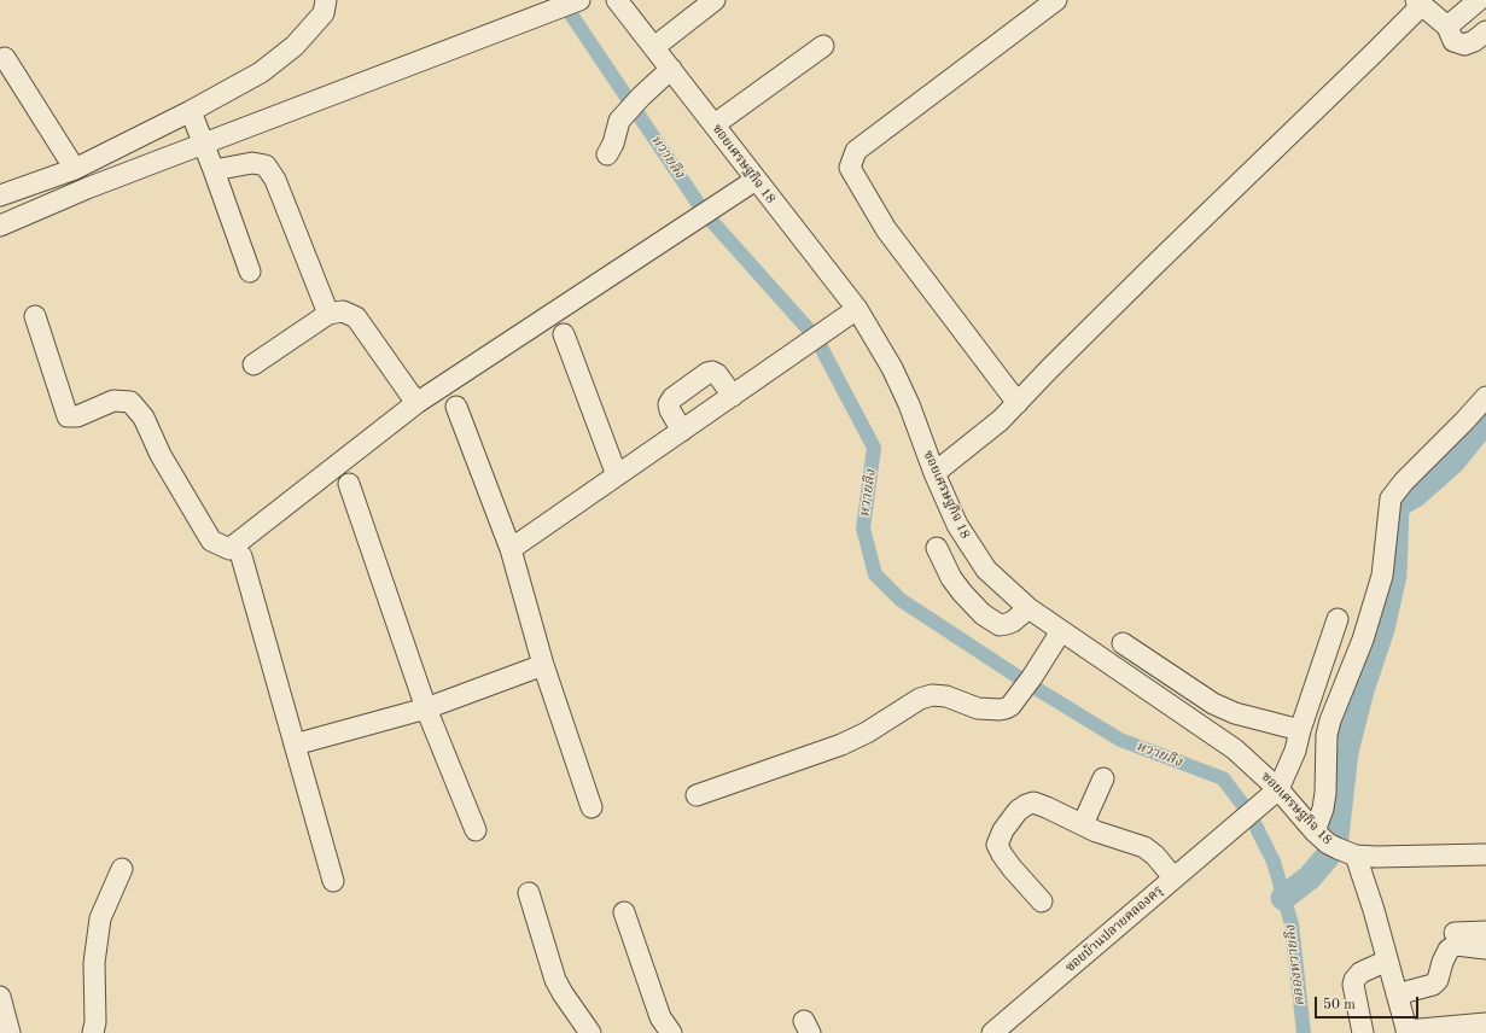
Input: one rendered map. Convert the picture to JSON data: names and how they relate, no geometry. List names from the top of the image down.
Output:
{
  "streets": {
    "street": ["ซอยเศรษฐกิจ 18", "ซอยบ้านปลายคลองครุ"]
  },
  "crossings": [
    ["ซอยเศรษฐกิจ 18", "ซอยบ้านปลายคลองครุ"]
  ],
  "water": ["หวายลิง", "คลองหวายลิง"],
  "scale_bar": "50 m"
}
